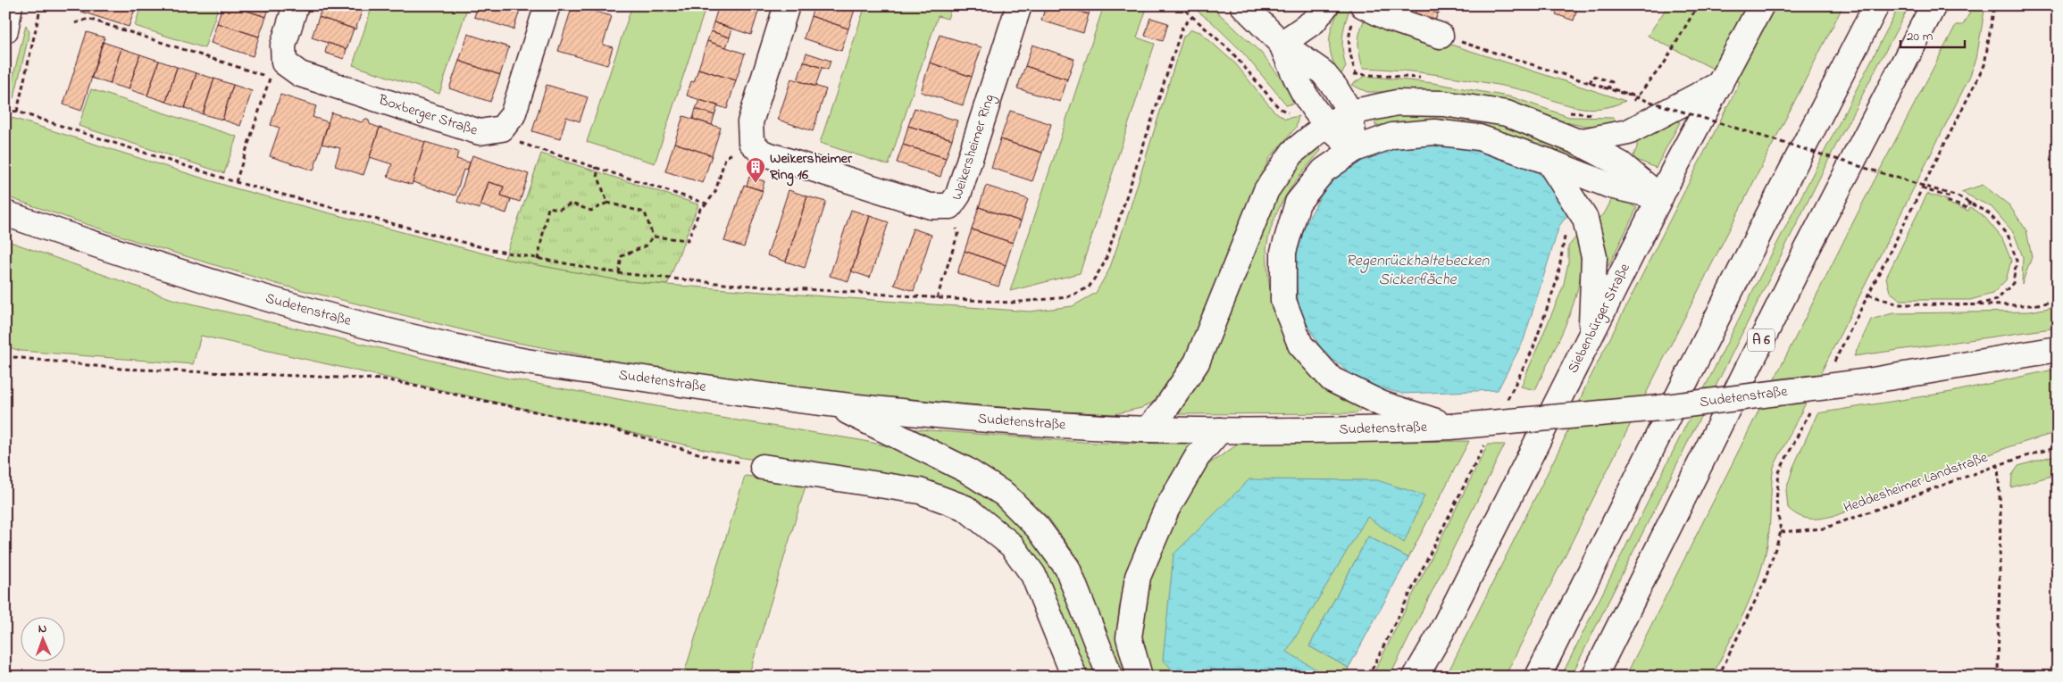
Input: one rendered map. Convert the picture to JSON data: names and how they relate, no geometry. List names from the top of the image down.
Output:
{
  "streets": {
    "main road": [
      "Boxberger Straße",
      "Weikersheimer Ring",
      "Sudetenstraße",
      "Siebenbürger Straße",
      "A 6"
    ],
    "path": ["Heddesheimer Landstraße"]
  },
  "water": ["Regenrückhaltebecken Sickerfläche"],
  "places": {
    "building": ["Weikersheimer Ring 16"]
  },
  "scale_bar": "20 m",
  "north": "top"
}
